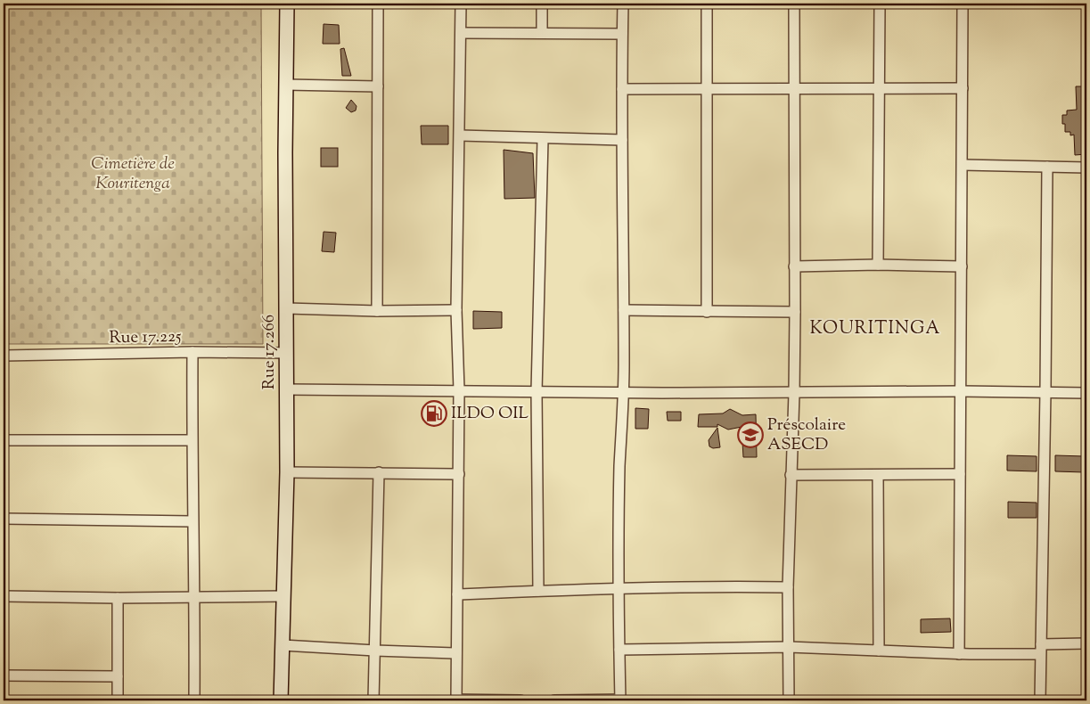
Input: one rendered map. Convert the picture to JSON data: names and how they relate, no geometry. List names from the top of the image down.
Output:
{
  "streets": {
    "main road": ["Rue 17.266"],
    "street": ["Rue 17.225"]
  },
  "crossings": [
    ["Rue 17.225", "Rue 17.266"]
  ],
  "districts": ["KOURITINGA"],
  "parks": ["Cimetière de Kouritenga"],
  "places": {
    "fuel station": ["ILDO OIL"],
    "school or university": ["Préscolaire ASECD"]
  }
}
